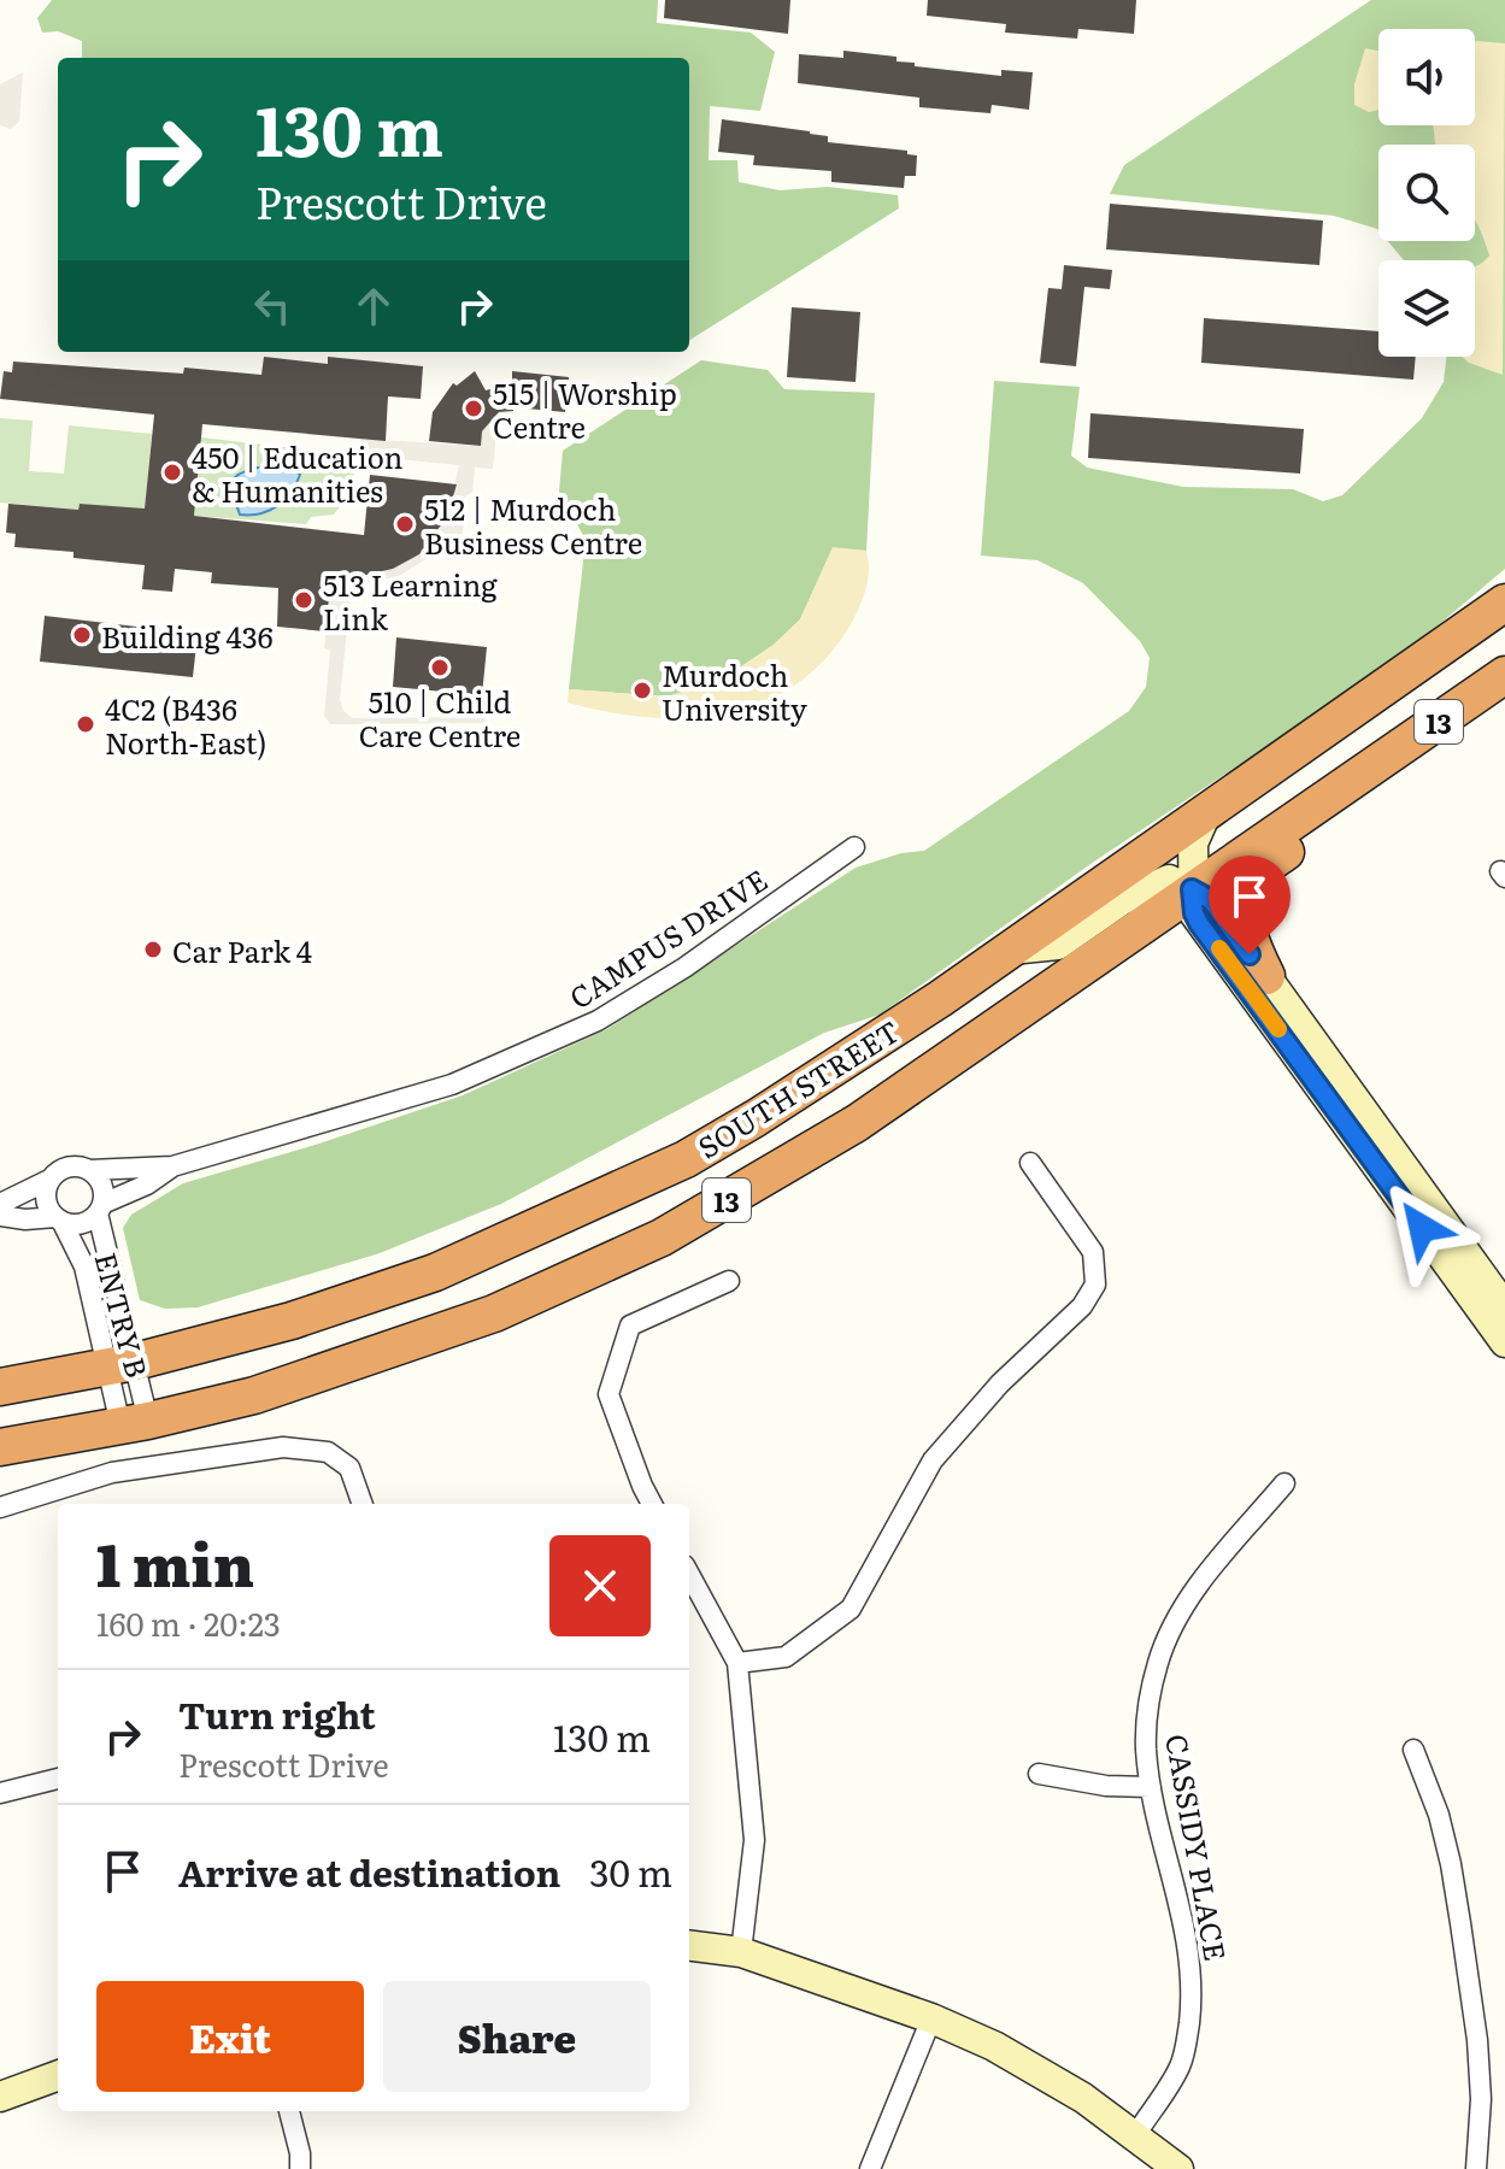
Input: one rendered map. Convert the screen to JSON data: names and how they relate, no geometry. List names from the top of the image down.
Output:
{
  "streets": {
    "highway": ["13", "SOUTH STREET"],
    "street": ["CAMPUS DRIVE", "ENTRY B", "CASSIDY PLACE"]
  },
  "crossings": [
    ["CAMPUS DRIVE", "ENTRY B"],
    ["SOUTH STREET", "ENTRY B"]
  ],
  "places": [
    "515 | Worship Centre",
    "450 | Education & Humanities",
    "512 | Murdoch Business Centre",
    "513 Learning Link",
    "Building 436",
    "510 | Child Care Centre",
    "Murdoch University",
    "4C2 (B436 North-East)",
    "Car Park 4"
  ],
  "page": {
    "turn": ["130 m", "Prescott Drive"],
    "heading": ["1 min", "160 m · 20:23"],
    "list": [
      {
        "name": "Turn right",
        "note": "Prescott Drive",
        "value": "130 m"
      },
      {
        "name": "Arrive at destination",
        "value": "30 m"
      }
    ],
    "buttons": ["Exit", "Share"]
  }
}
